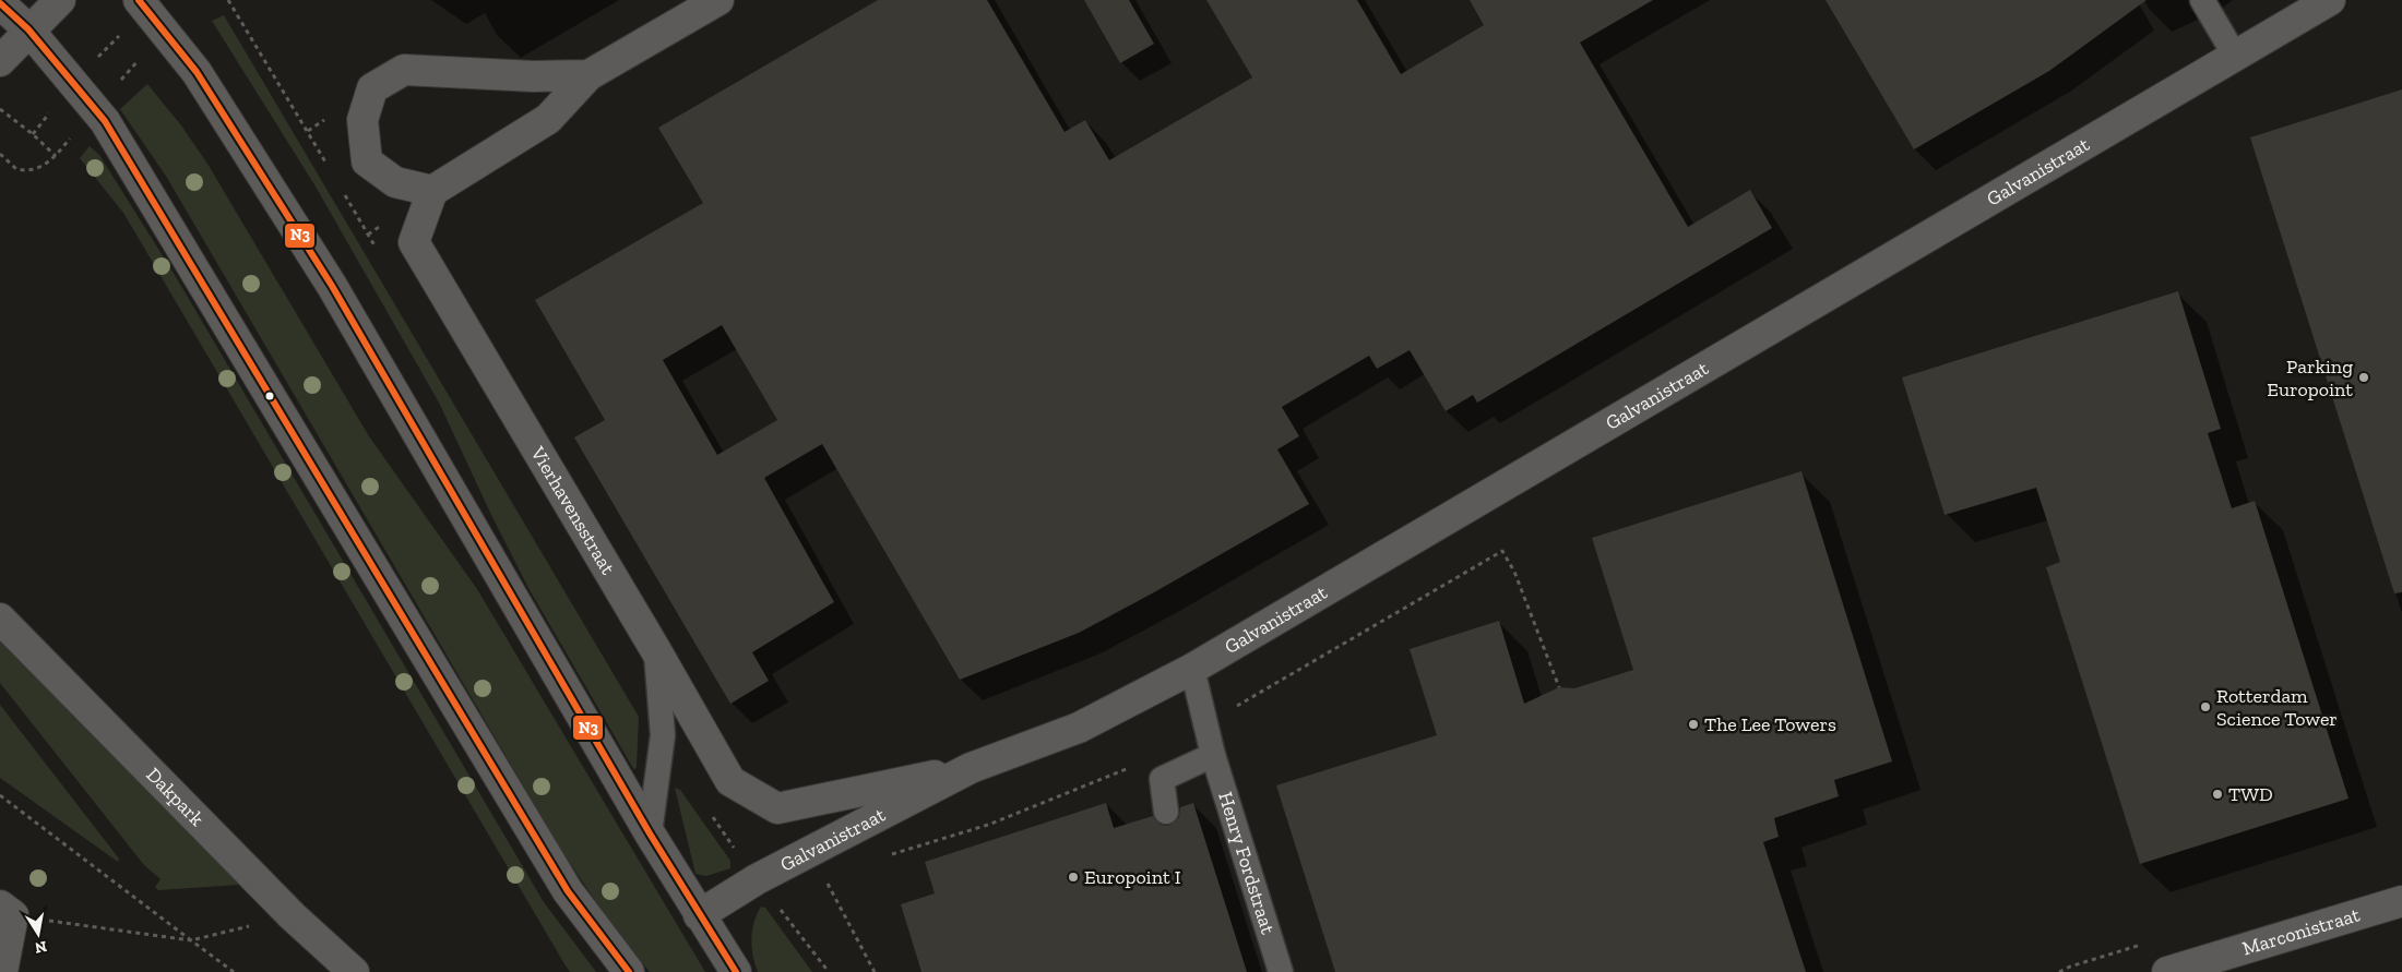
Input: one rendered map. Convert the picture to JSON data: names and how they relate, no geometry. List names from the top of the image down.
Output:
{
  "streets": {
    "street": [
      "Galvanistraat",
      "Vierhavensstraat",
      "Dakpark",
      "Marconistraat"
    ],
    "lane": ["Henry Fordstraat"]
  },
  "crossings": [
    ["Galvanistraat", "Vierhavensstraat"],
    ["Galvanistraat", "Henry Fordstraat"]
  ],
  "places": [
    "Parking Europoint",
    "Rotterdam Science Tower",
    "The Lee Towers",
    "TWD",
    "Europoint I"
  ],
  "lines": ["transit line N3"],
  "north": "bottom"
}
